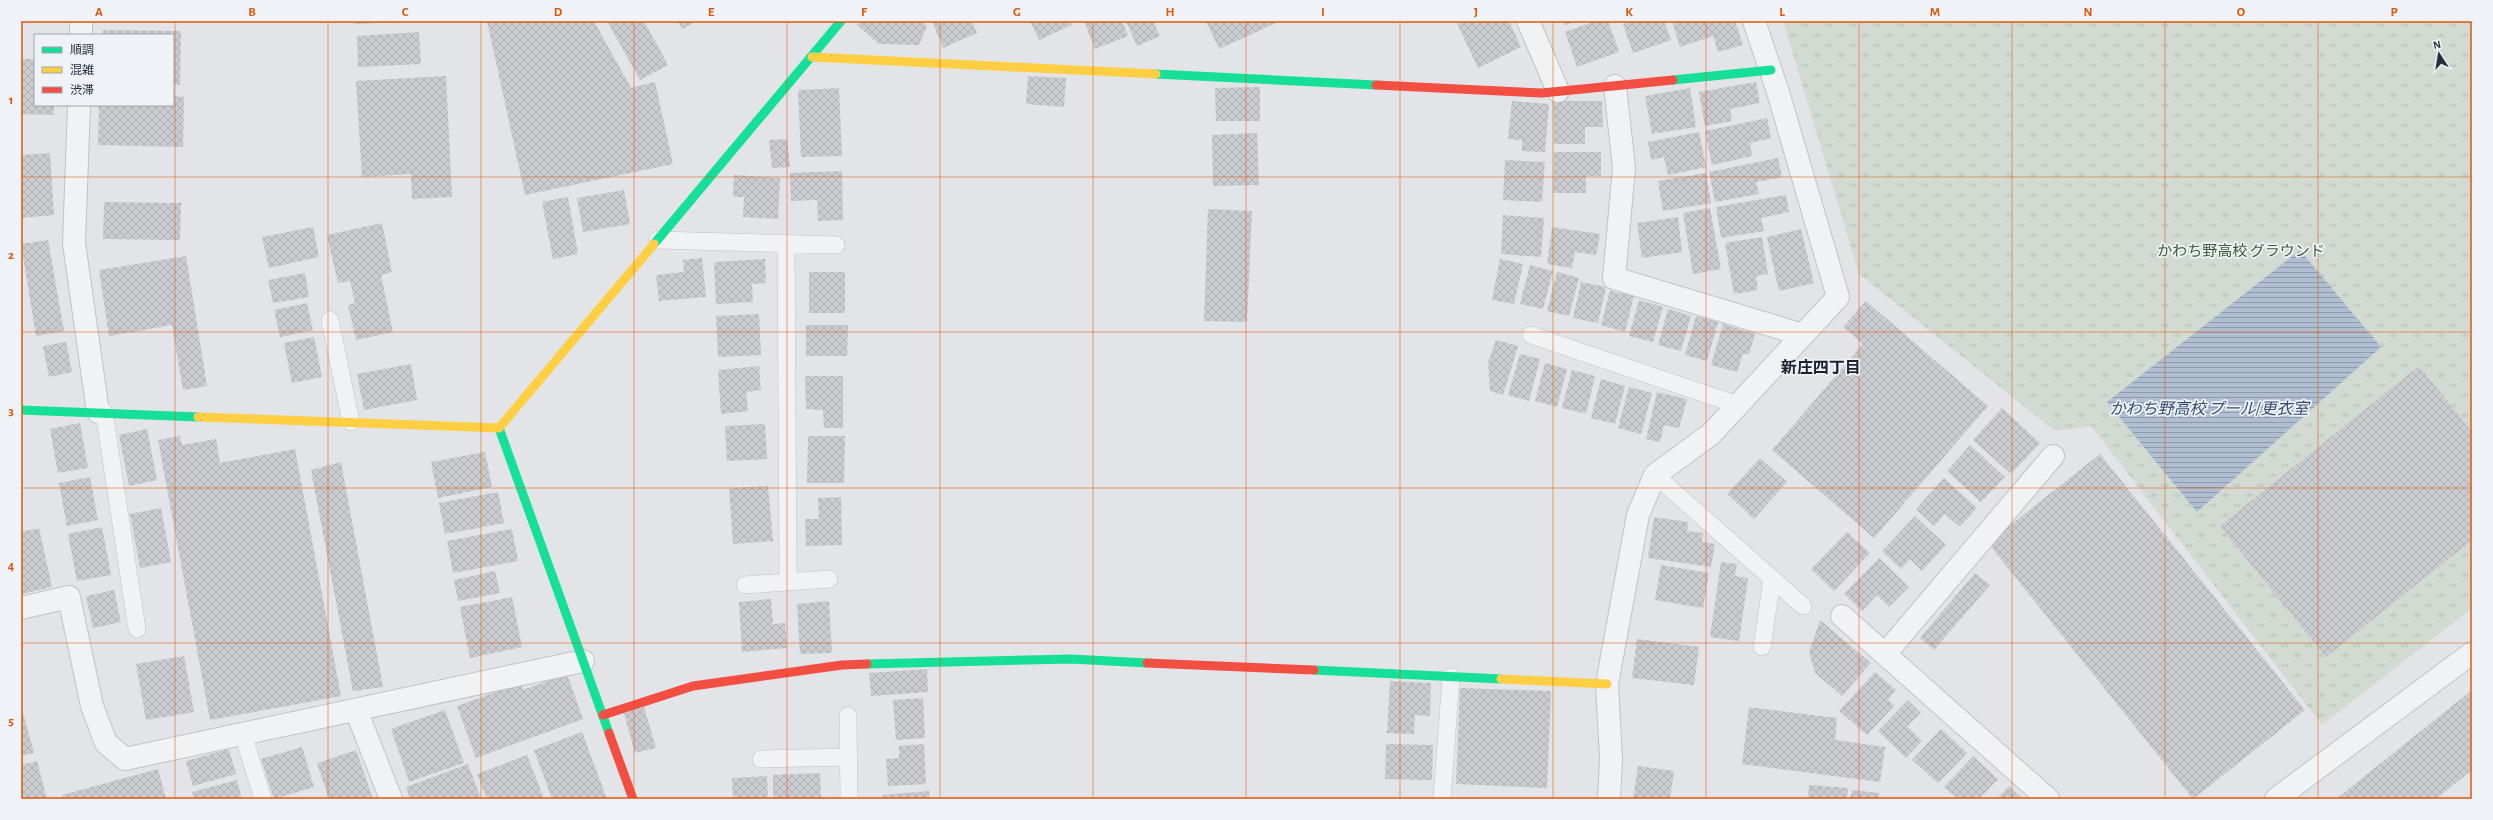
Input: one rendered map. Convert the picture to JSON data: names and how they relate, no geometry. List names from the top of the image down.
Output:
{
  "districts": ["新庄四丁目"],
  "water": ["かわち野高校 プール/更衣室"],
  "parks": ["かわち野高校 グラウンド"],
  "legend": ["順調", "混雑", "渋滞"],
  "north": "top",
  "grid": {
    "columns": [
      "A",
      "B",
      "C",
      "D",
      "E",
      "F",
      "G",
      "H",
      "I",
      "J",
      "K",
      "L",
      "M",
      "N",
      "O",
      "P"
    ],
    "rows": [
      "1",
      "2",
      "3",
      "4",
      "5"
    ]
  }
}
